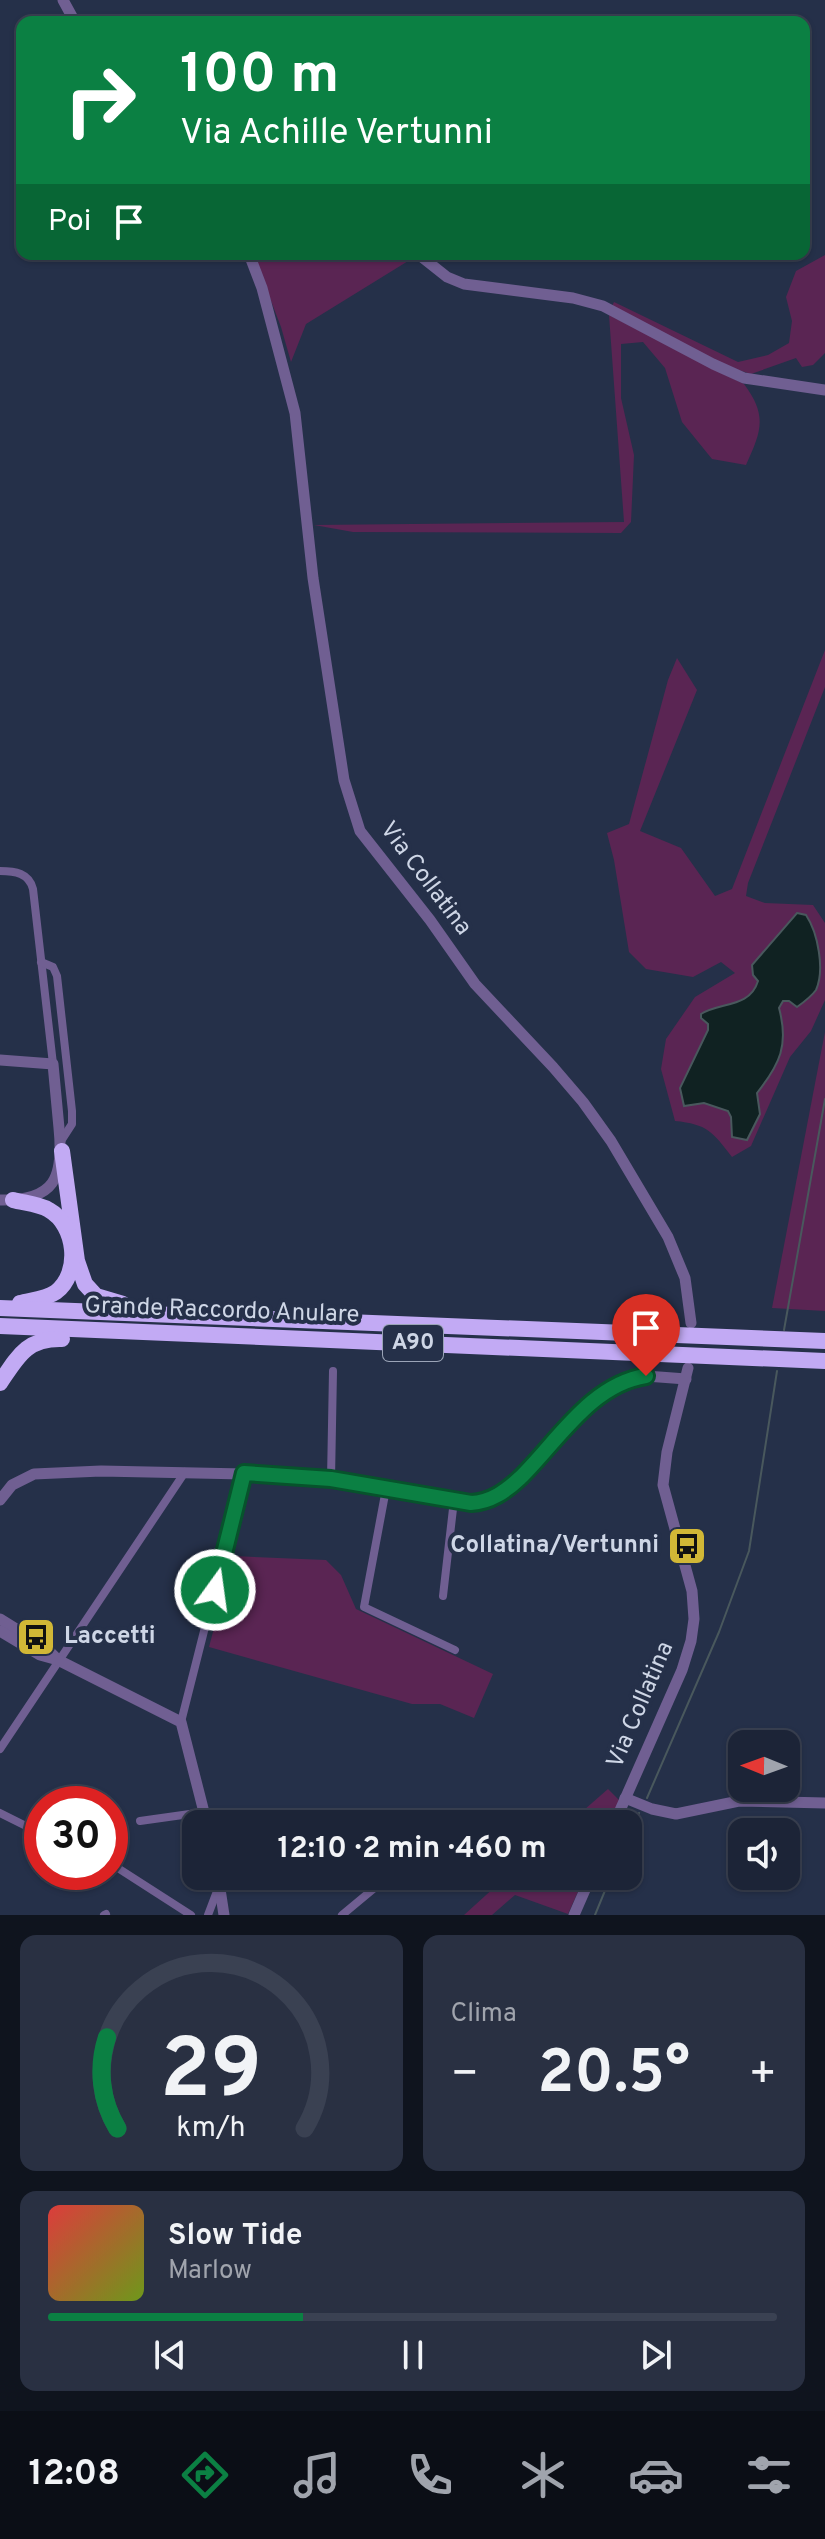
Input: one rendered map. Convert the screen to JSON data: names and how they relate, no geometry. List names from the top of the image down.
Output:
{
  "streets": {
    "highway": ["Grande Raccordo Anulare", "A90"],
    "street": ["Via Collatina"]
  },
  "places": {
    "bus stop": ["Collatina/Vertunni", "Laccetti"]
  },
  "north": "left",
  "page": {
    "turn": ["100 m", "Via Achille Vertunni"],
    "then": "Poi",
    "limit": "30",
    "trip": "12:10 · 2 min · 460 m",
    "tile": "Clima",
    "heat": ["−", "20.5°", "+"],
    "song": ["Slow Tide", "Marlow"],
    "tabs": "12:08",
    "gauge": ["29", "km/h"]
  }
}
